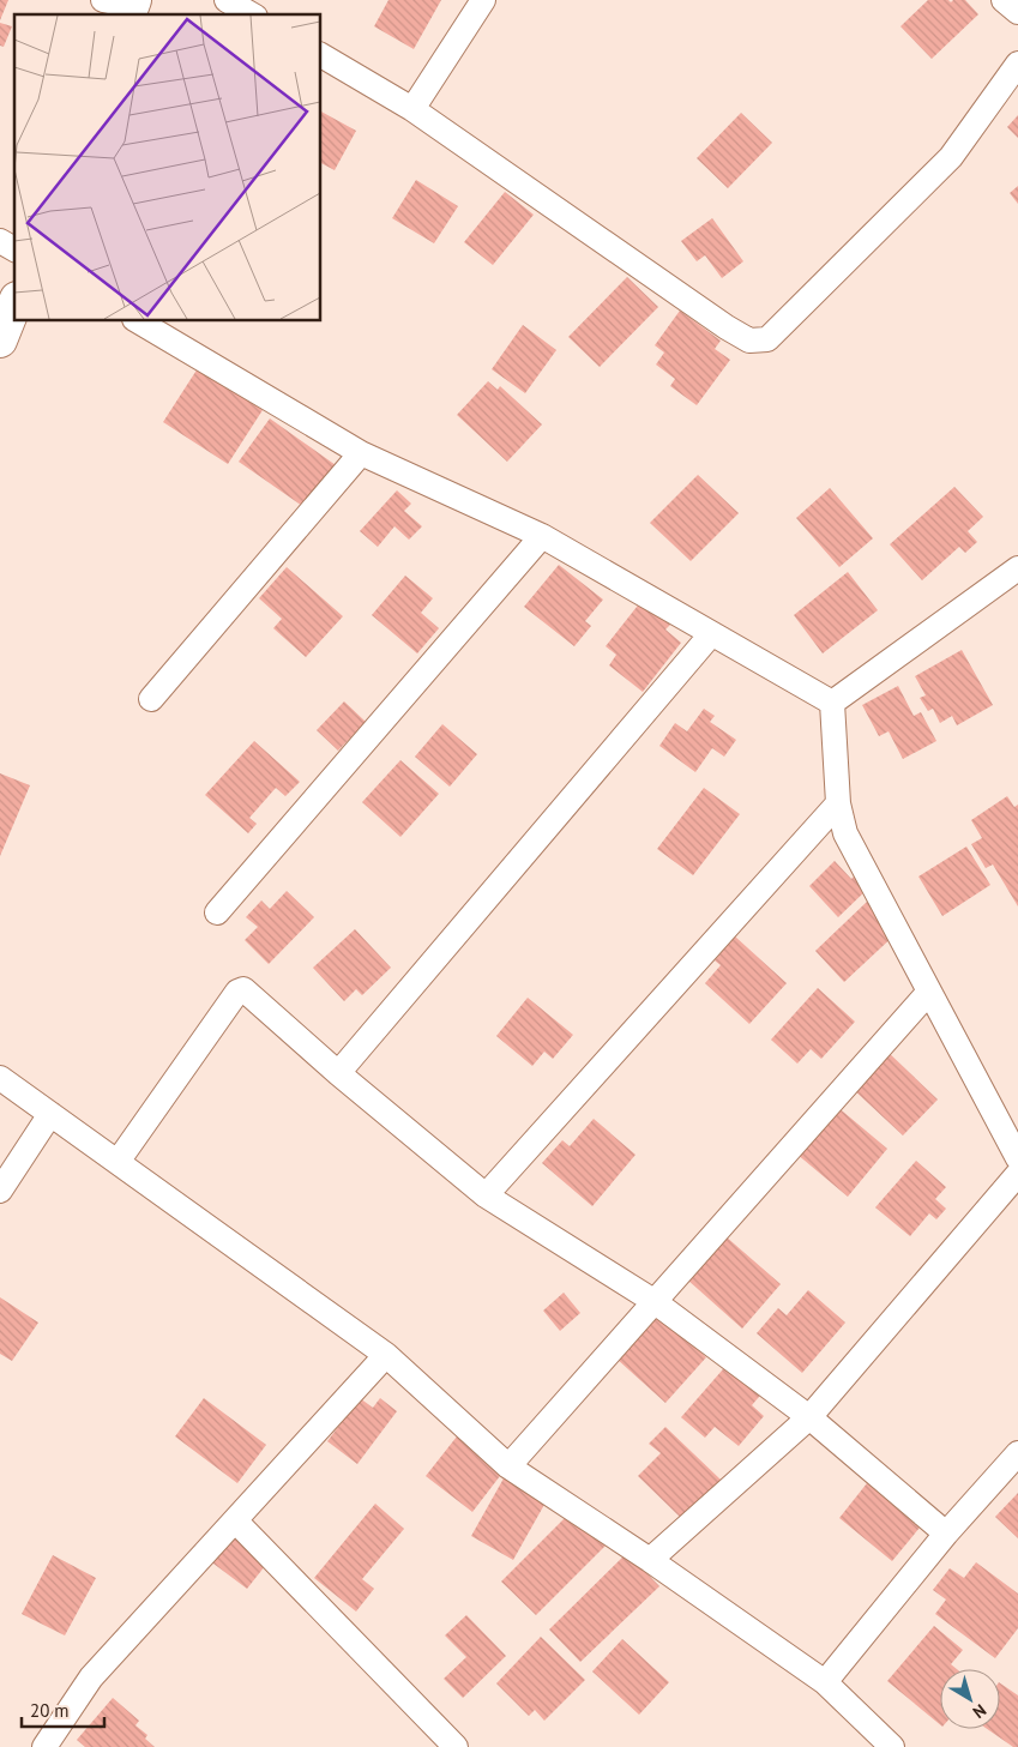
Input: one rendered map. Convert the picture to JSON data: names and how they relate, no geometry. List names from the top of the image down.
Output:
{
  "scale_bar": "20 m",
  "north": "bottom right"
}
